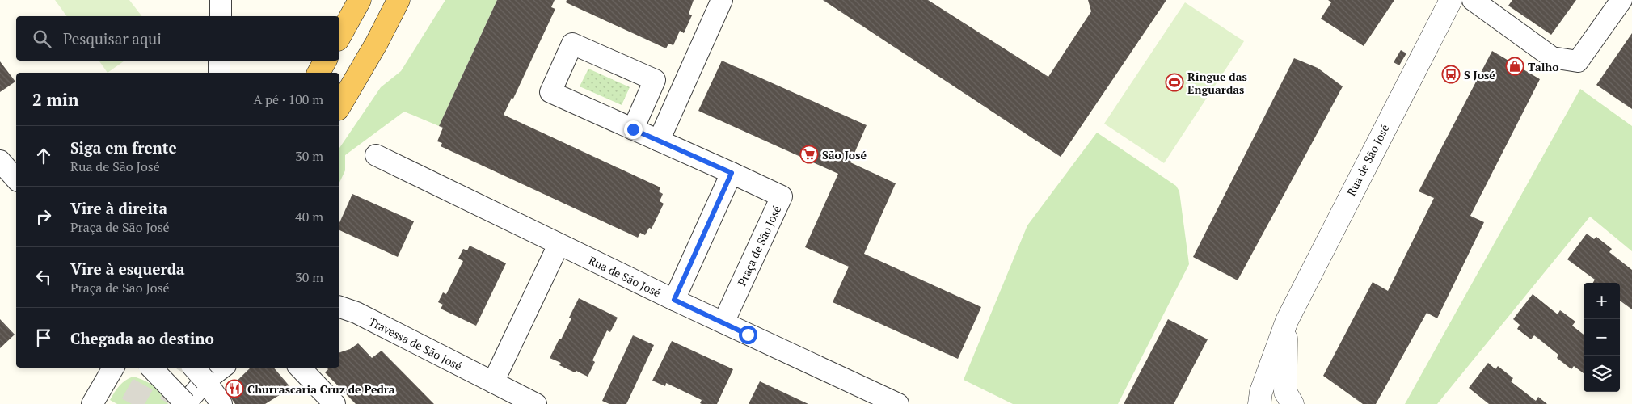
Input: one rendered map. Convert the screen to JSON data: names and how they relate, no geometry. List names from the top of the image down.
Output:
{
  "streets": {
    "street": ["Rua de São José", "Praça de São José", "Travessa de São José"]
  },
  "crossings": [
    ["Rua de São José", "Praça de São José"]
  ],
  "places": {
    "shop": ["Talho"],
    "bus stop": ["S José"],
    "sports": ["Ringue das Enguardas"],
    "supermarket": ["São José"],
    "restaurant": ["Churrascaria Cruz de Pedra"]
  },
  "page": {
    "search": "Pesquisar aqui",
    "heading": ["2 min", "A pé · 100 m"],
    "list": [
      ["Siga em frente", "Rua de São José", "30 m"],
      ["Vire à direita", "Praça de São José", "40 m"],
      ["Vire à esquerda", "Praça de São José", "30 m"],
      "Chegada ao destino"
    ],
    "map_buttons": ["+", "−"]
  }
}
